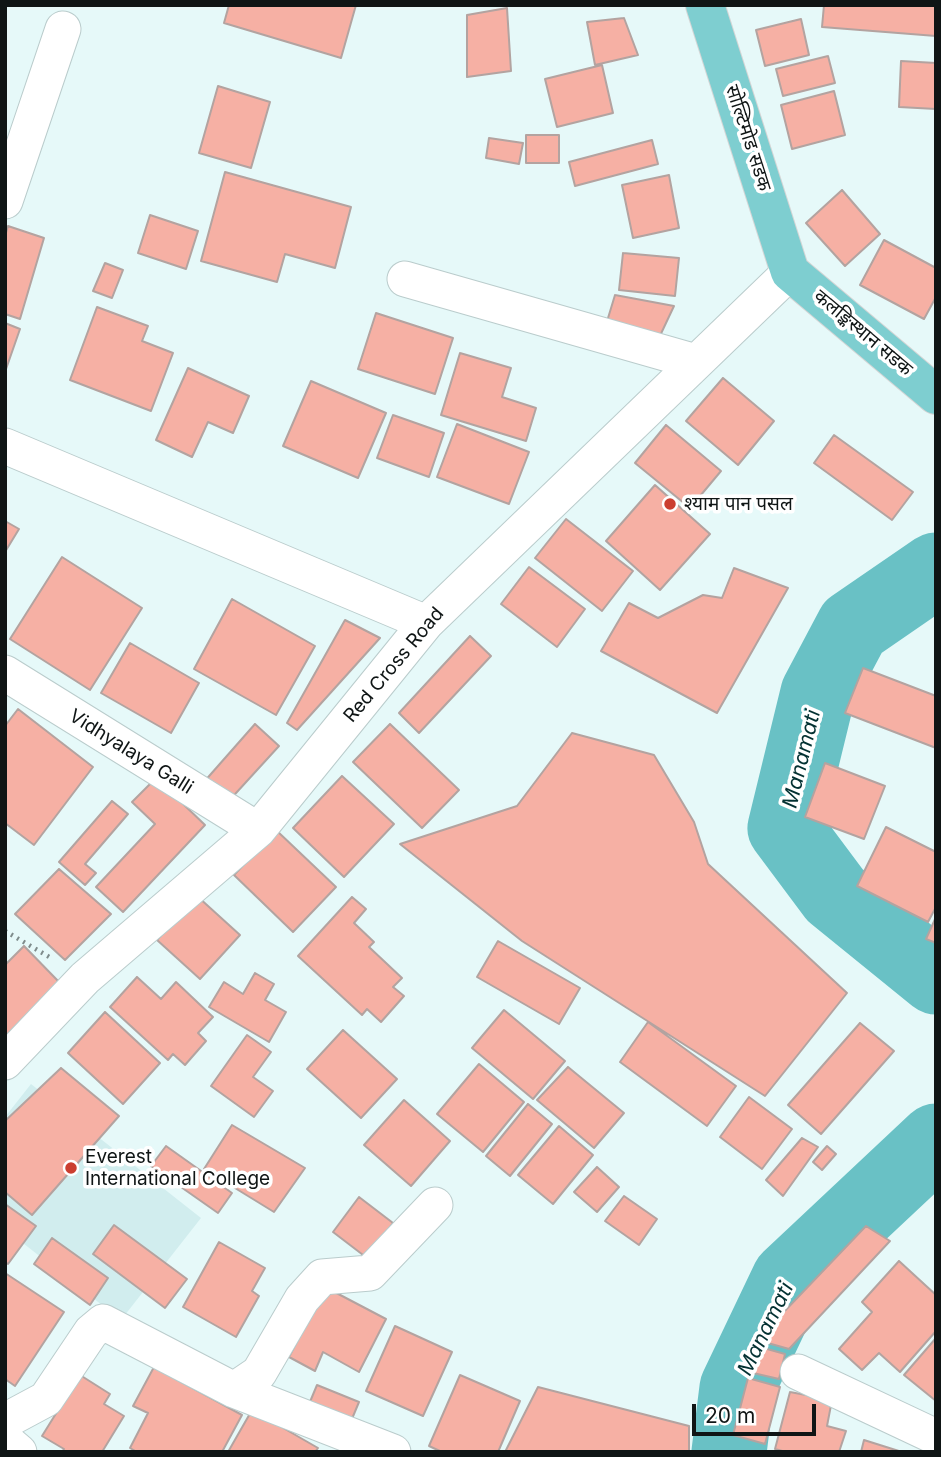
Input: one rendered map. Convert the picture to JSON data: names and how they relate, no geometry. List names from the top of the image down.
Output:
{
  "streets": {
    "highway": ["सोल्टिमोड सडक", "कलङ्किस्थान सडक"],
    "street": ["Red Cross Road", "Vidhyalaya Galli"]
  },
  "crossings": [
    ["सोल्टिमोड सडक", "कलङ्किस्थान सडक"],
    ["सोल्टिमोड सडक", "Red Cross Road"],
    ["कलङ्किस्थान सडक", "Red Cross Road"],
    ["Red Cross Road", "Vidhyalaya Galli"]
  ],
  "water": ["Manamati"],
  "places": ["श्याम पान पसल", "Everest International College"],
  "scale_bar": "20 m"
}
